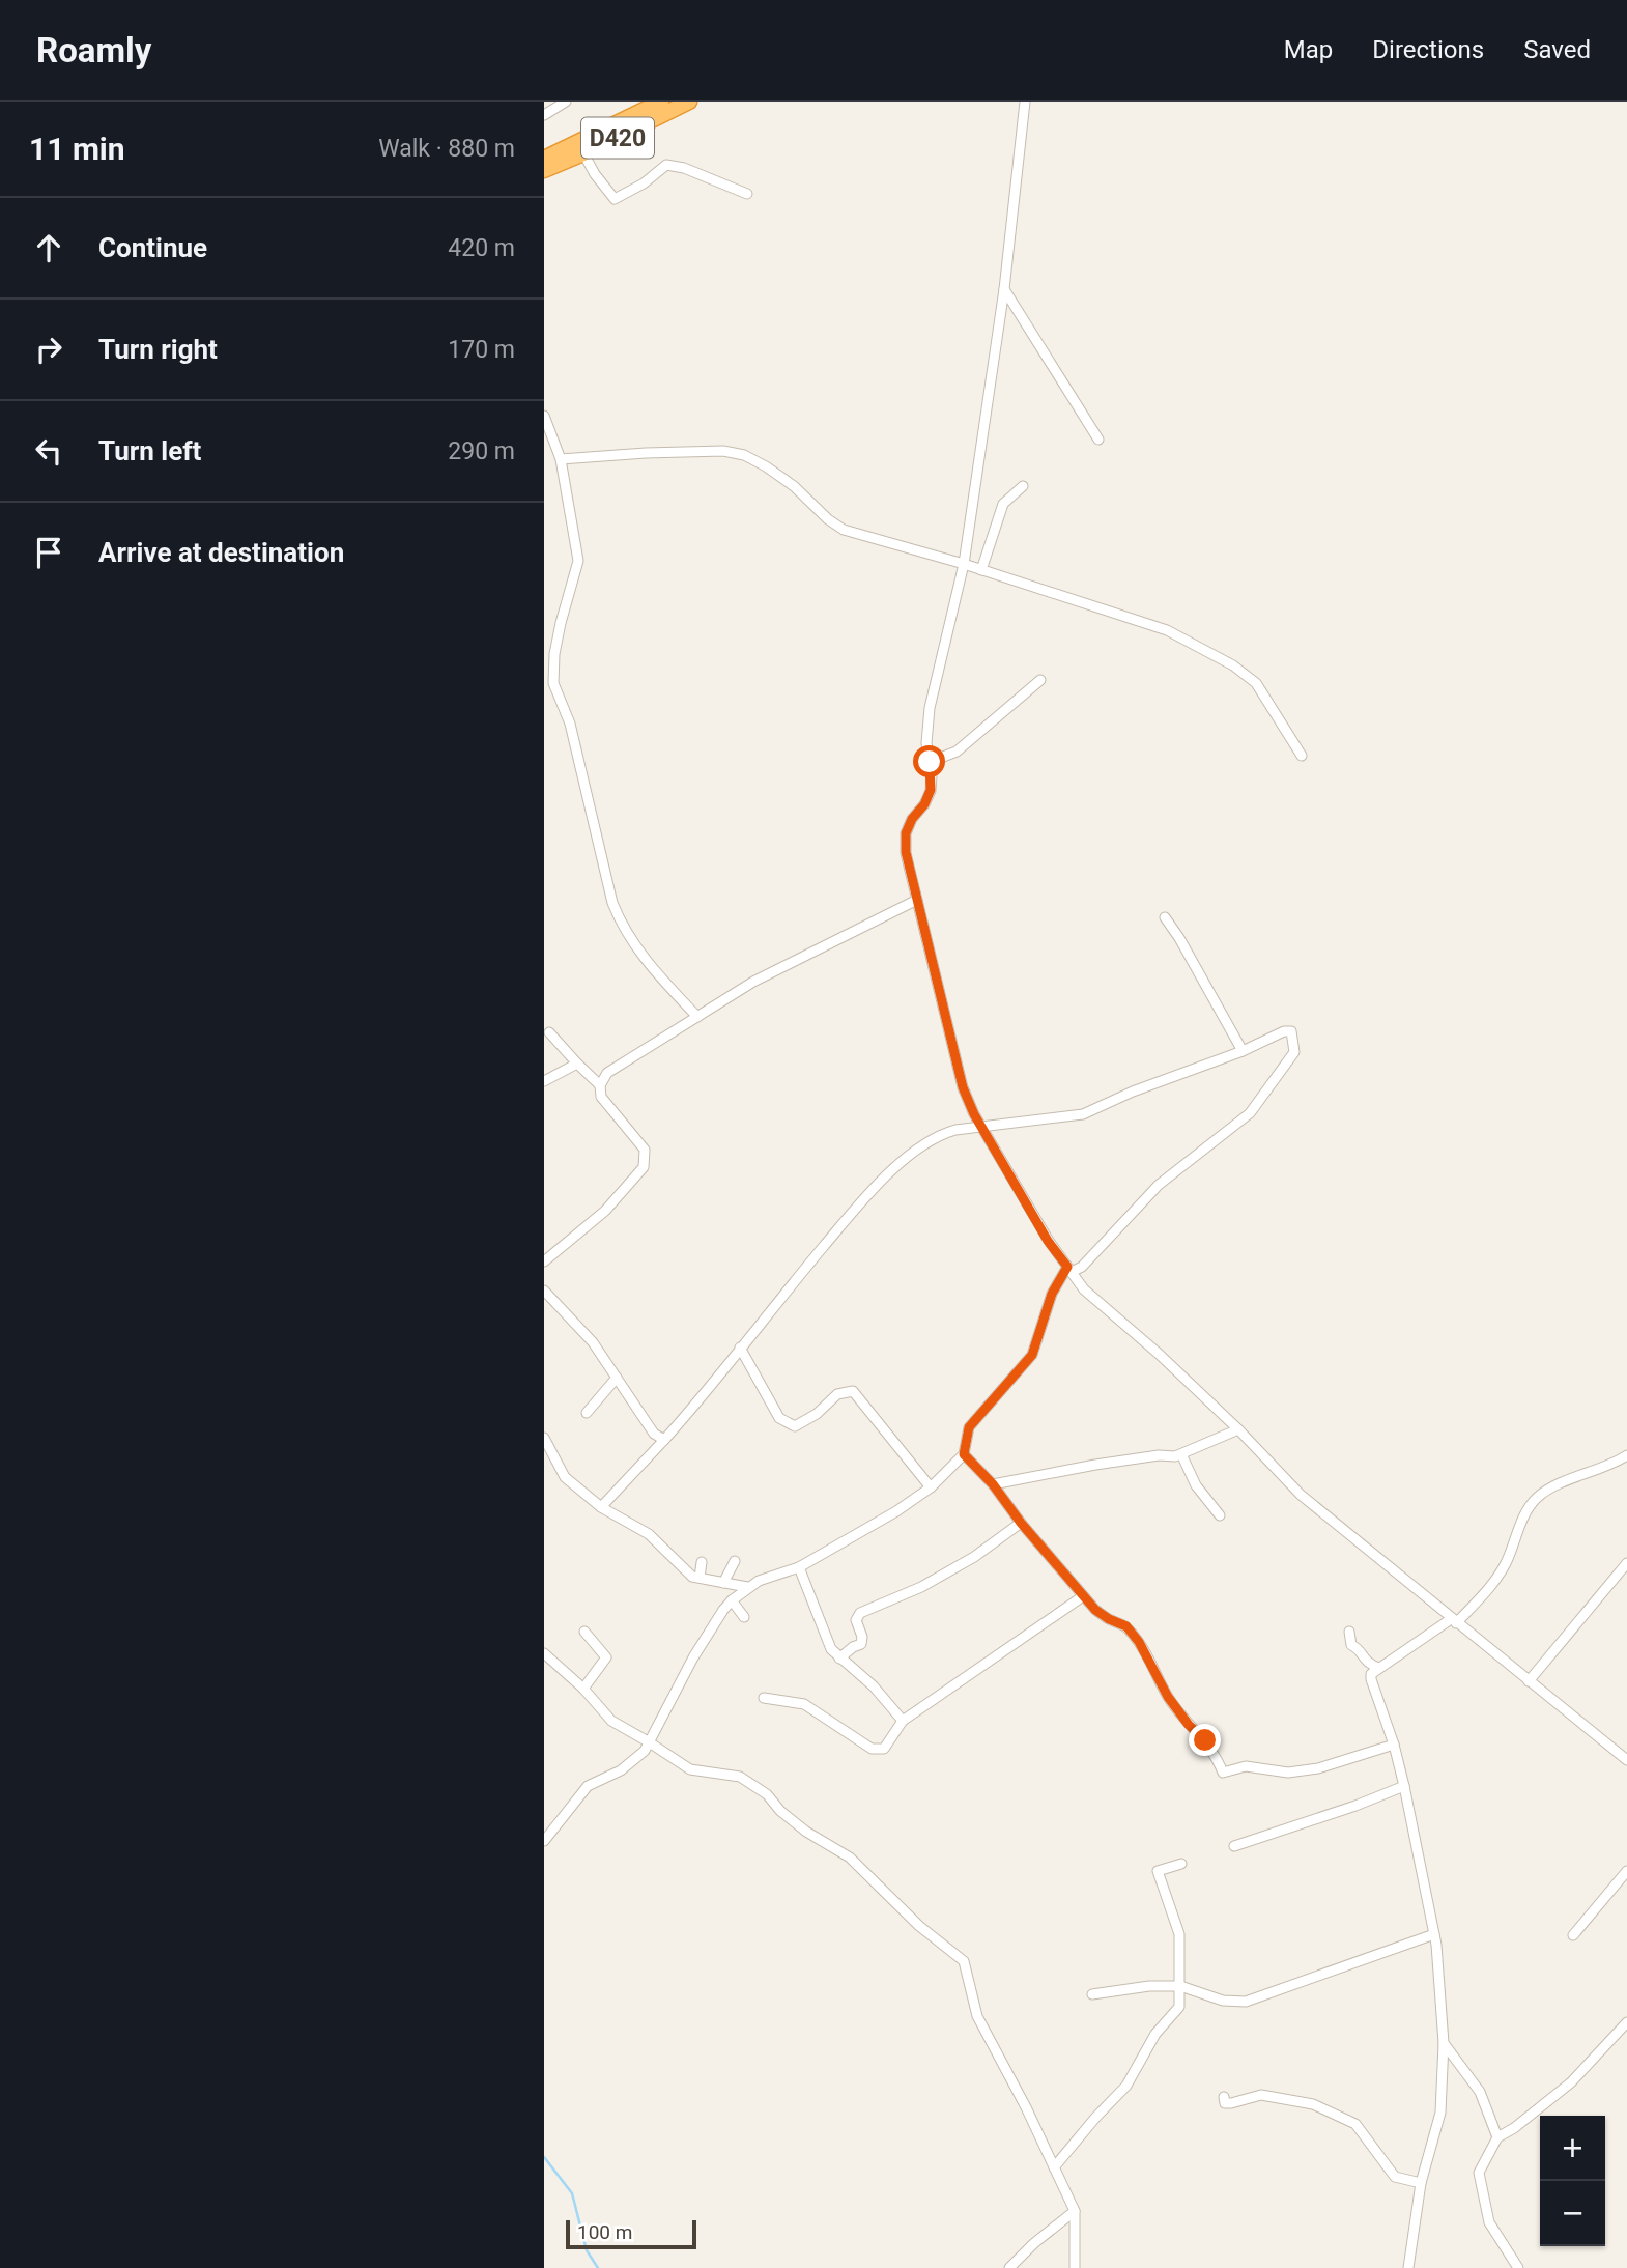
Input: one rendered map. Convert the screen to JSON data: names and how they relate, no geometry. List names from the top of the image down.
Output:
{
  "streets": {
    "highway": ["D420"]
  },
  "scale_bar": "100 m",
  "page": {
    "header": "Roamly",
    "nav": ["Map", "Directions", "Saved"],
    "heading": ["11 min", "Walk · 880 m"],
    "list": [
      ["Continue", "420 m"],
      ["Turn right", "170 m"],
      ["Turn left", "290 m"],
      "Arrive at destination"
    ],
    "map_buttons": ["+", "−"],
    "scale": "100 m"
  }
}
